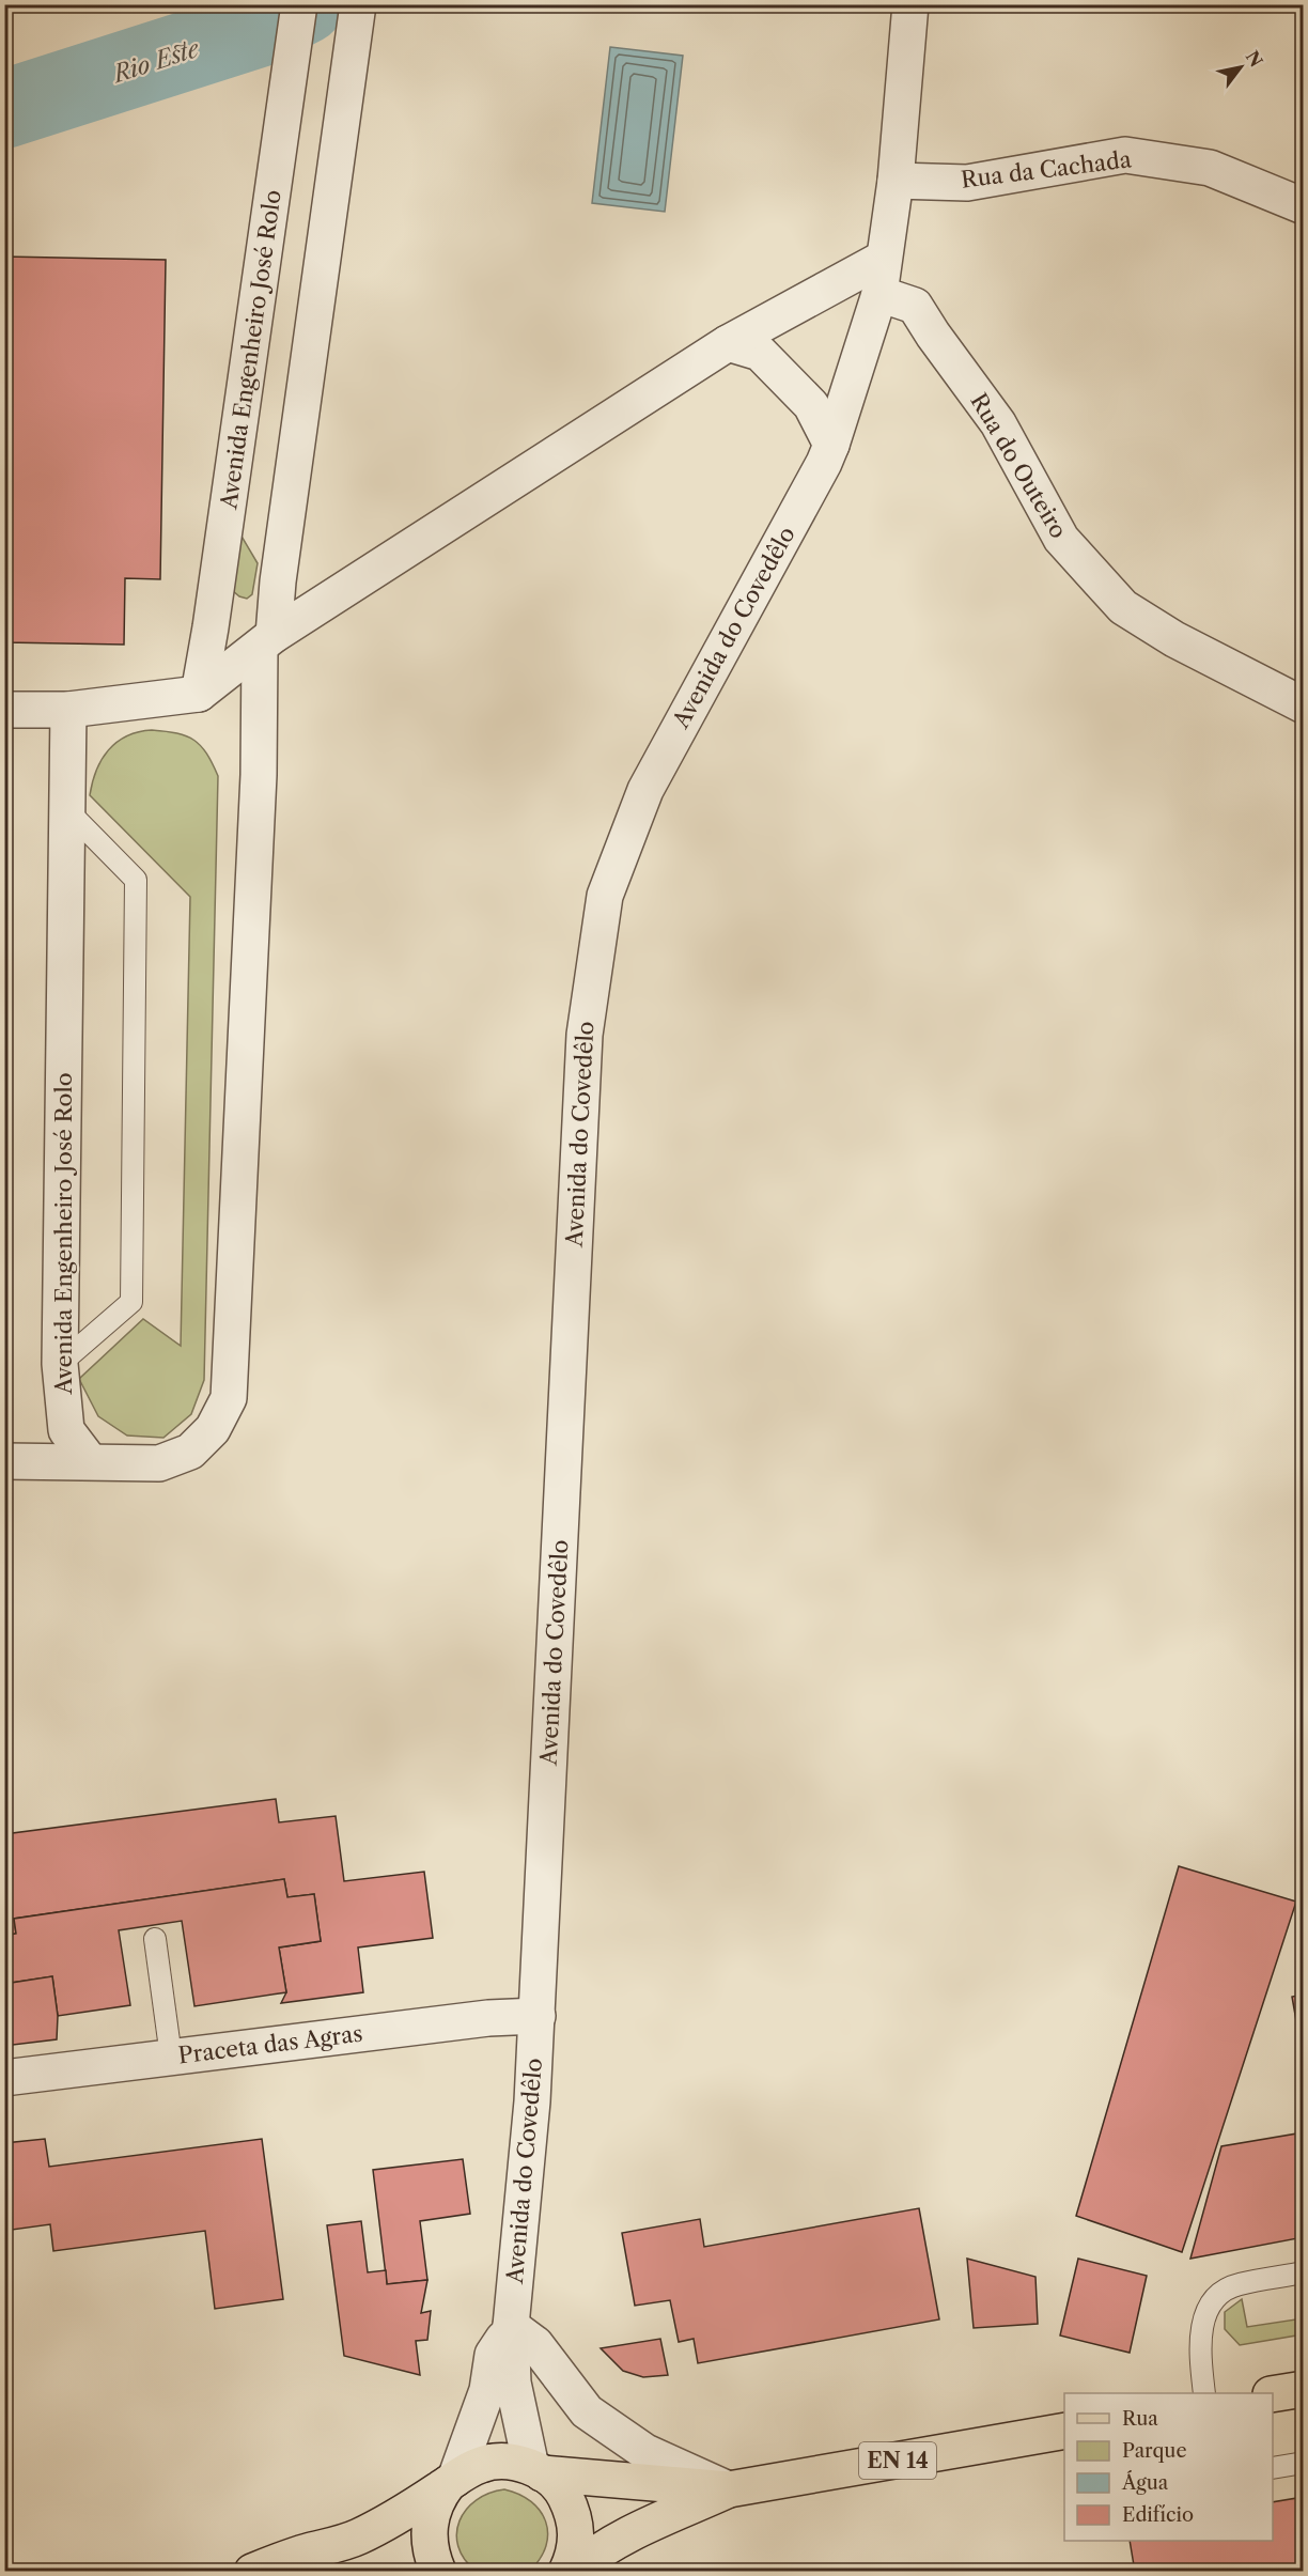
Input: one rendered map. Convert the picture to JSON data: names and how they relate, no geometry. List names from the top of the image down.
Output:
{
  "streets": {
    "main road": ["EN 14"],
    "street": [
      "Rua da Cachada",
      "Avenida Engenheiro José Rolo",
      "Rua do Outeiro",
      "Avenida do Covedêlo",
      "Praceta das Agras"
    ]
  },
  "crossings": [
    ["Rua da Cachada", "Avenida do Covedêlo"],
    ["Rua do Outeiro", "Avenida do Covedêlo"],
    ["Avenida do Covedêlo", "Praceta das Agras"],
    ["Avenida do Covedêlo", "EN 14"]
  ],
  "water": ["Rio Este"],
  "legend": [
    "Rua",
    "Parque",
    "Água",
    "Edifício"
  ],
  "north": "top right"
}
